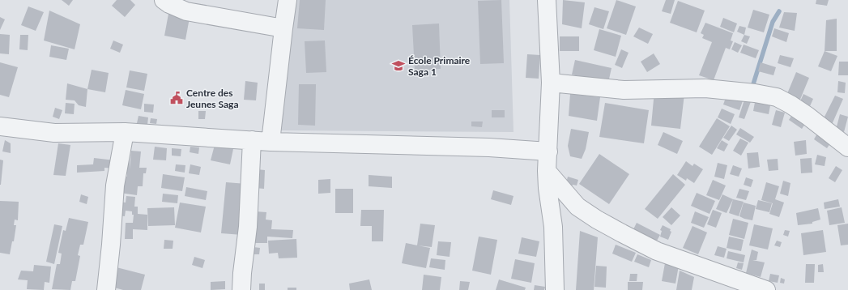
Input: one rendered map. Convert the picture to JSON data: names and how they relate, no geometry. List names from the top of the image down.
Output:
{
  "places": {
    "school or university": ["École Primaire Saga 1"],
    "public building": ["Centre des Jeunes Saga"]
  }
}
